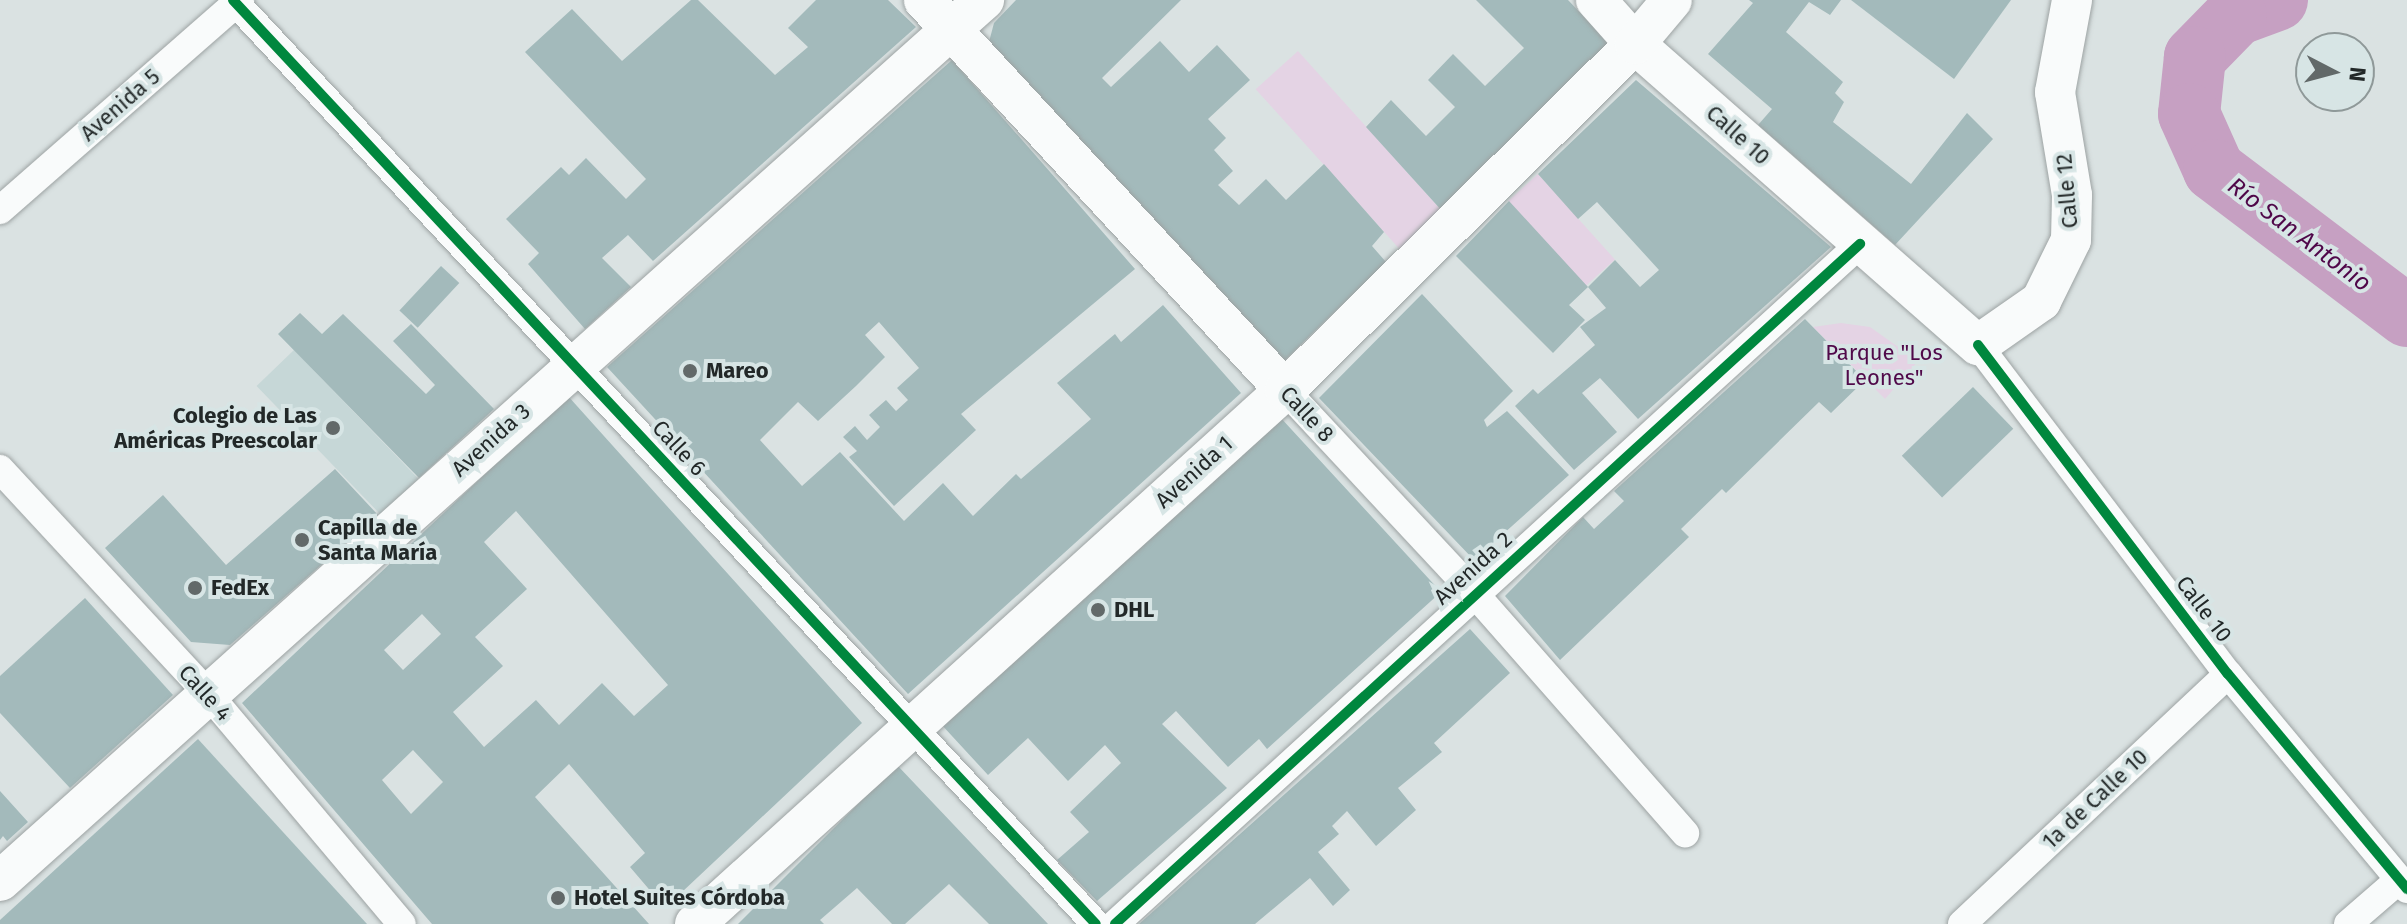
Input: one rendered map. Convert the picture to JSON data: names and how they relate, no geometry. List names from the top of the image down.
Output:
{
  "streets": {
    "main road": [
      "Calle 10",
      "Calle 12",
      "Calle 8",
      "Avenida 3",
      "Avenida 1"
    ],
    "street": [
      "Avenida 5",
      "Calle 6",
      "Avenida 2",
      "Calle 4",
      "1a de Calle 10"
    ]
  },
  "crossings": [
    ["Avenida 5", "Calle 6"],
    ["Calle 10", "Calle 12"],
    ["Calle 10", "Avenida 1"],
    ["Calle 10", "Avenida 2"],
    ["Calle 10", "1a de Calle 10"],
    ["Calle 8", "Avenida 3"],
    ["Calle 8", "Avenida 1"],
    ["Calle 8", "Avenida 2"],
    ["Avenida 3", "Calle 6"],
    ["Avenida 3", "Calle 4"],
    ["Calle 6", "Avenida 1"]
  ],
  "water": ["Río San Antonio"],
  "parks": ["Parque \"Los Leones\""],
  "places": [
    "Mareo",
    "Colegio de Las Américas Preescolar",
    "Capilla de Santa María",
    "FedEx",
    "DHL",
    "Hotel Suites Córdoba"
  ],
  "north": "right"
}
